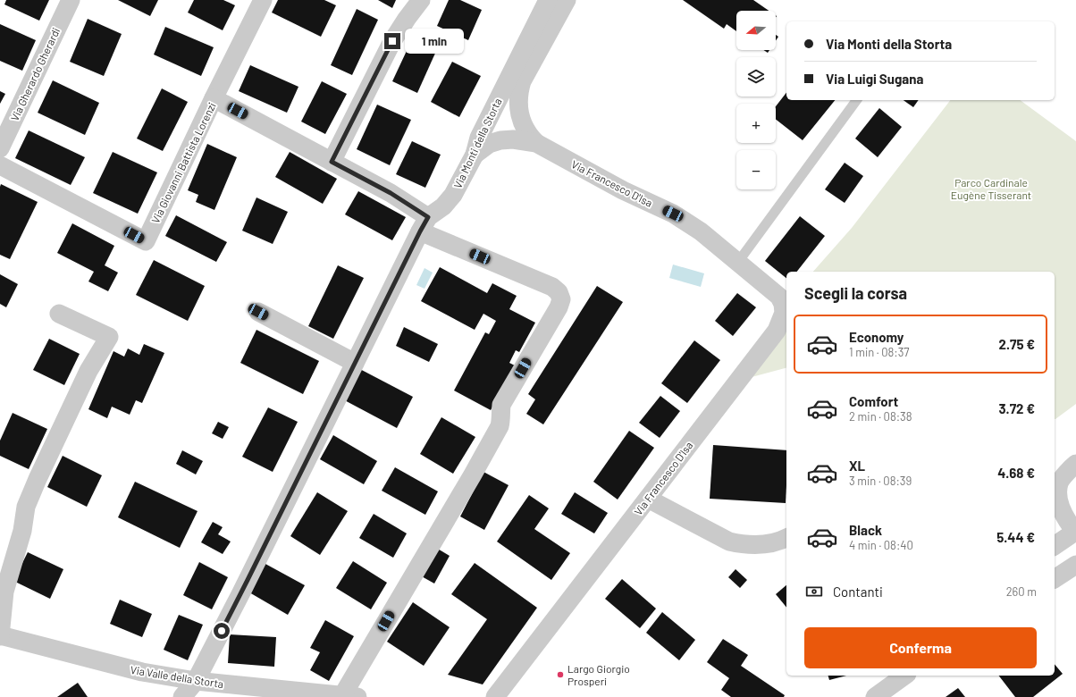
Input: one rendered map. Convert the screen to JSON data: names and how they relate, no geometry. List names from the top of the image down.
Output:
{
  "streets": {
    "street": [
      "Via Gherardo Gherardi",
      "Via Monti della Storta",
      "Via Giovanni Battista Lorenzi",
      "Via Francesco D'Isa",
      "Via Valle della Storta"
    ]
  },
  "crossings": [
    ["Via Monti della Storta", "Via Giovanni Battista Lorenzi"],
    ["Via Monti della Storta", "Via Francesco D'Isa"],
    ["Via Monti della Storta", "Via Valle della Storta"],
    ["Via Giovanni Battista Lorenzi", "Via Valle della Storta"]
  ],
  "parks": ["Parco Cardinale Eugène Tisserant"],
  "places": ["Largo Giorgio Prosperi"],
  "north": "left",
  "page": {
    "map_buttons": ["+", "−"],
    "banner": ["Via Monti della Storta", "Via Luigi Sugana"],
    "bubble": "1 min",
    "heading": "Scegli la corsa",
    "list": [
      {
        "name": "Economy",
        "note": "1 min · 08:37",
        "value": "2.75 €"
      },
      {
        "name": "Comfort",
        "note": "2 min · 08:38",
        "value": "3.72 €"
      },
      {
        "name": "XL",
        "note": "3 min · 08:39",
        "value": "4.68 €"
      },
      {
        "name": "Black",
        "note": "4 min · 08:40",
        "value": "5.44 €"
      }
    ],
    "pay": ["Contanti", "260 m"],
    "buttons": "Conferma"
  }
}
